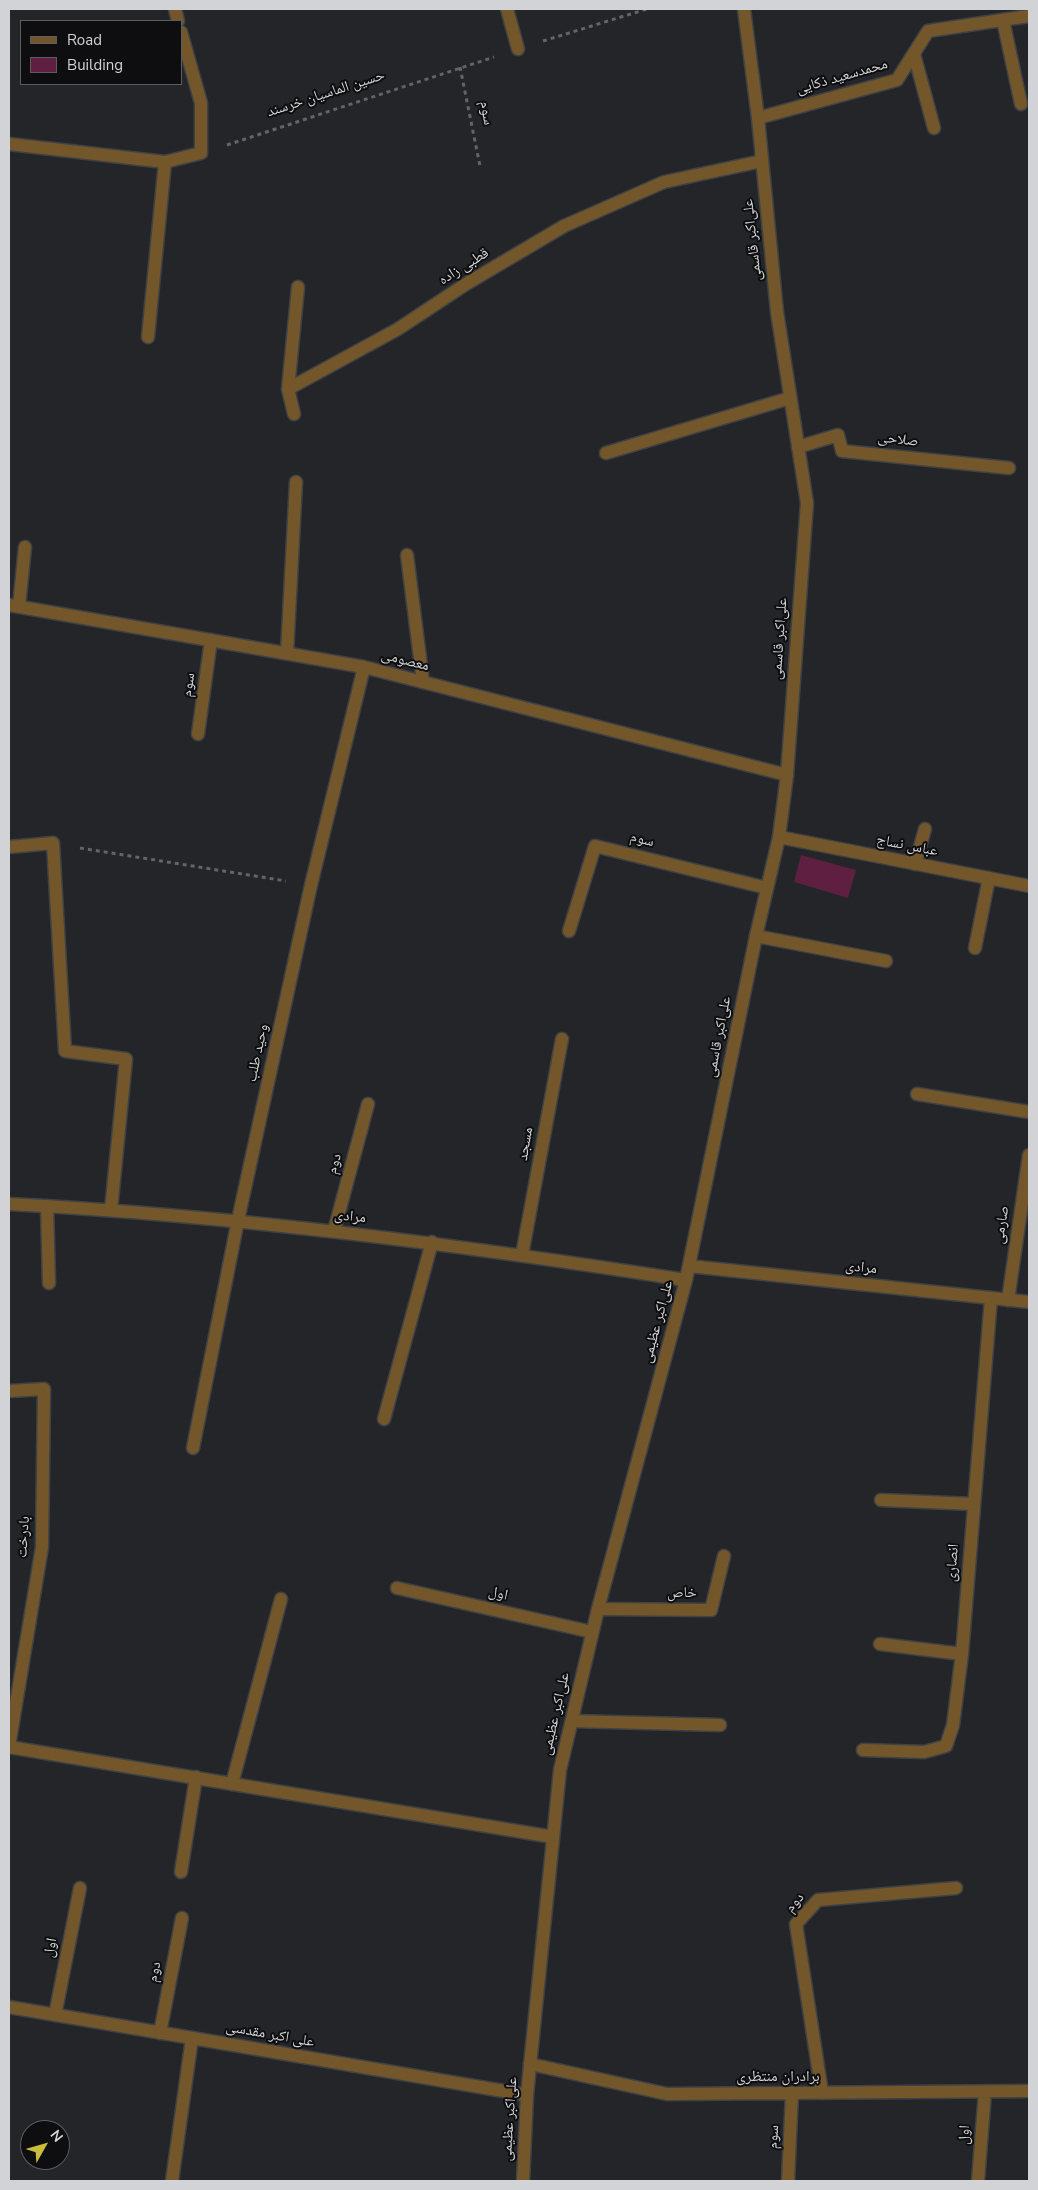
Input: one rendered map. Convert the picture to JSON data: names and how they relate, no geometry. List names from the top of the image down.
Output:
{
  "streets": {
    "street": [
      "محمدسعید ذکایی",
      "سوم",
      "علی‌اکبر قاسمی",
      "قطبی زاده",
      "صلاحی",
      "معصومی",
      "عباس نساج",
      "وحید طلب",
      "مسجد",
      "دوم",
      "مرادی",
      "صارمی",
      "علی‌اکبر عظیمی",
      "بادرخت",
      "انصاری",
      "خاص",
      "اول",
      "علی اکبر مقدسی",
      "برادران منتظری"
    ],
    "path": ["حسین الماسیان خرسند"]
  },
  "crossings": [
    ["محمدسعید ذکایی", "علی‌اکبر قاسمی"],
    ["حسین الماسیان خرسند", "سوم"],
    ["سوم", "علی‌اکبر قاسمی"],
    ["سوم", "معصومی"],
    ["سوم", "برادران منتظری"],
    ["علی‌اکبر قاسمی", "قطبی زاده"],
    ["علی‌اکبر قاسمی", "صلاحی"],
    ["علی‌اکبر قاسمی", "معصومی"],
    ["علی‌اکبر قاسمی", "عباس نساج"],
    ["علی‌اکبر قاسمی", "مرادی"],
    ["علی‌اکبر قاسمی", "علی‌اکبر عظیمی"],
    ["معصومی", "وحید طلب"],
    ["وحید طلب", "مرادی"],
    ["مسجد", "مرادی"],
    ["دوم", "مرادی"],
    ["دوم", "علی اکبر مقدسی"],
    ["دوم", "برادران منتظری"],
    ["مرادی", "صارمی"],
    ["مرادی", "علی‌اکبر عظیمی"],
    ["مرادی", "انصاری"],
    ["علی‌اکبر عظیمی", "خاص"],
    ["علی‌اکبر عظیمی", "اول"],
    ["علی‌اکبر عظیمی", "علی اکبر مقدسی"],
    ["علی‌اکبر عظیمی", "برادران منتظری"],
    ["اول", "علی اکبر مقدسی"],
    ["اول", "برادران منتظری"]
  ],
  "legend": ["Road", "Building"],
  "north": "top right"
}
